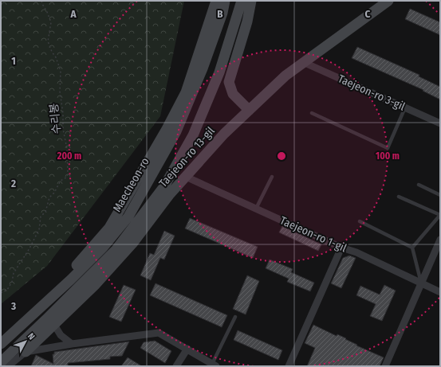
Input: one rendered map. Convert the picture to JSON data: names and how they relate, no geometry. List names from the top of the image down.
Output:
{
  "streets": {
    "main road": ["Taejeon-ro 13-gil", "Maecheon-ro"],
    "street": ["Taejeon-ro 3-gil", "Taejeon-ro 1-gil"],
    "path": ["수리봉"]
  },
  "crossings": [
    ["Taejeon-ro 3-gil", "Taejeon-ro 13-gil"],
    ["Taejeon-ro 13-gil", "Taejeon-ro 1-gil"]
  ],
  "north": "top right",
  "grid": {
    "columns": ["A", "B", "C"],
    "rows": ["1", "2", "3"]
  },
  "rings": ["100 m", "200 m"]
}
